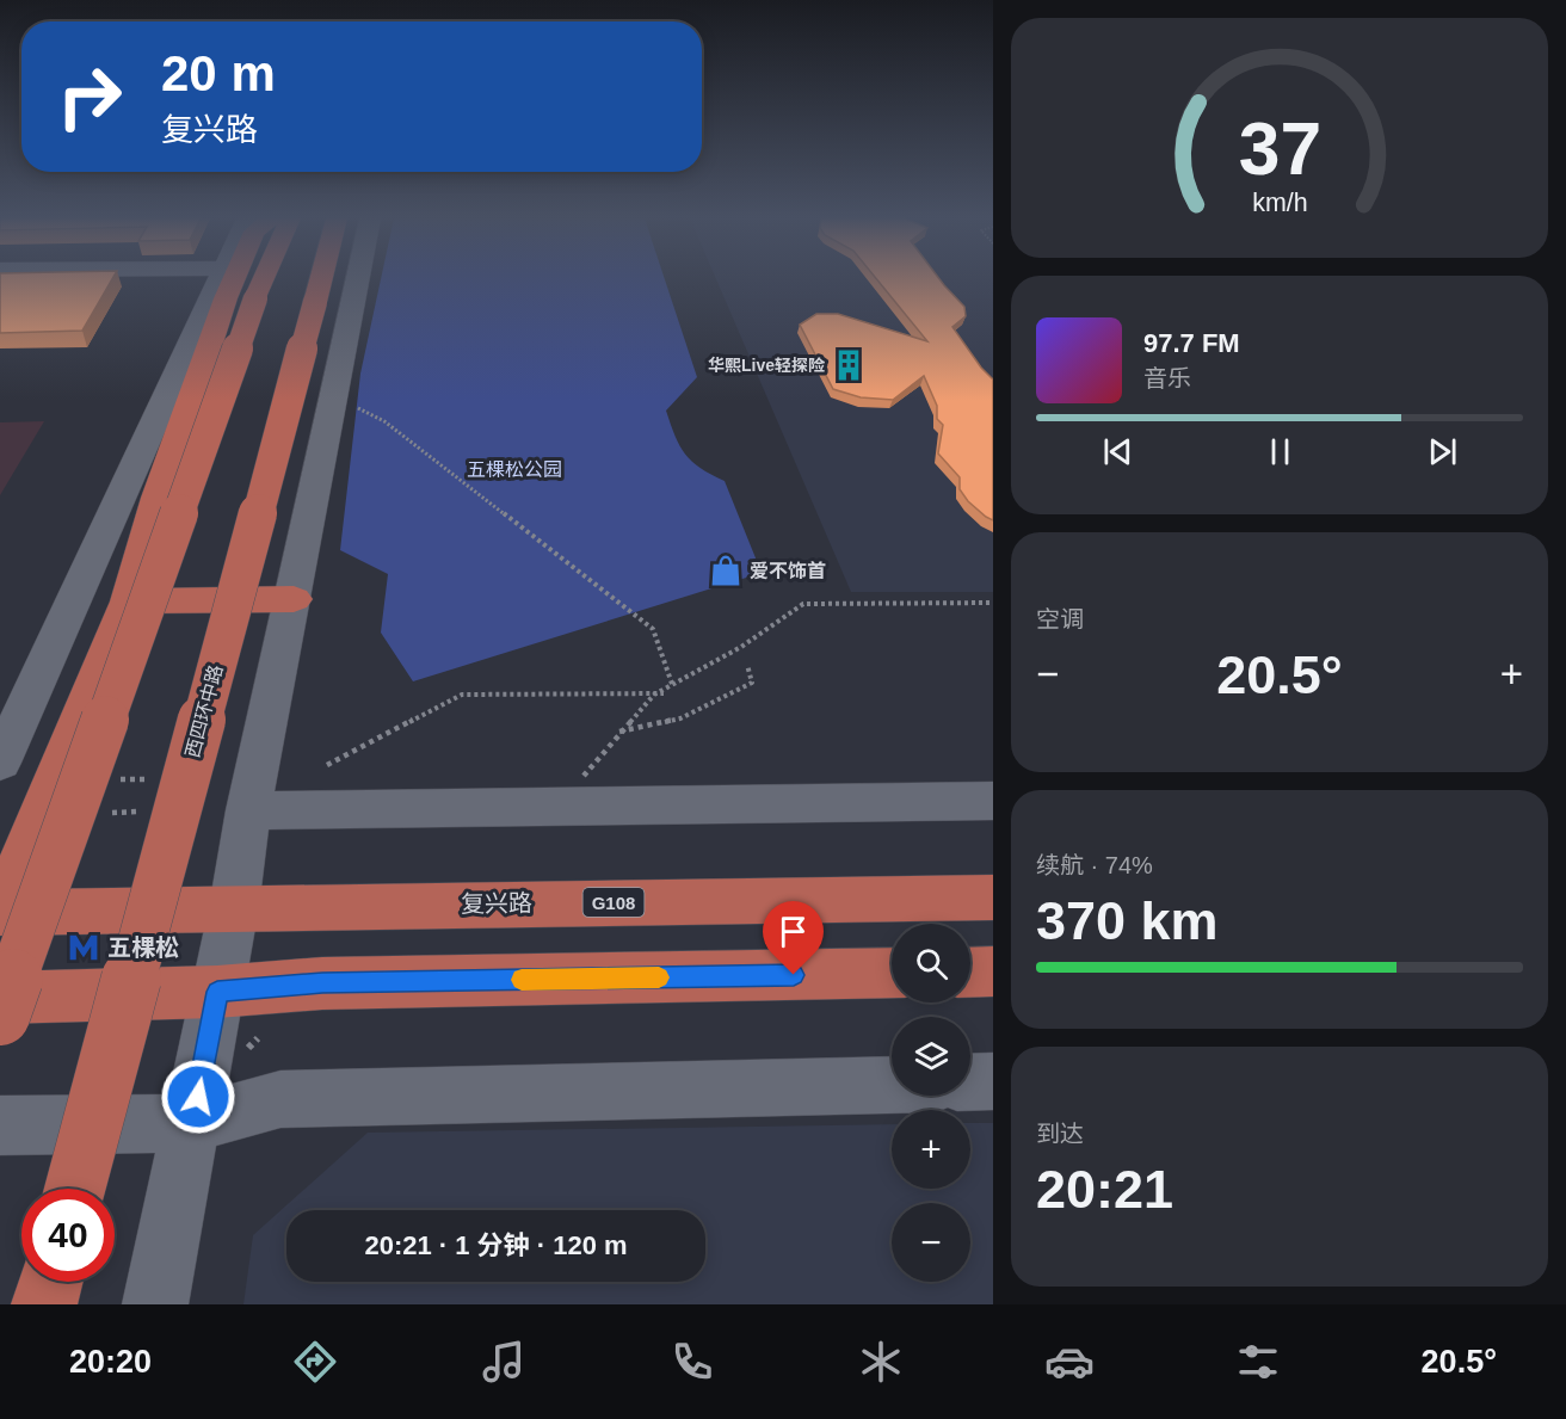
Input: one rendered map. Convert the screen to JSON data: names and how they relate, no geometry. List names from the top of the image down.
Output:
{
  "streets": {
    "highway": ["西四环中路", "G108", "复兴路"]
  },
  "parks": ["五棵松公园"],
  "places": {
    "building": ["华熙Live轻探险"],
    "shop": ["爱不饰首"],
    "metro station": ["五棵松"]
  },
  "page": {
    "turn": ["20 m", "复兴路"],
    "song": ["97.7 FM", "音乐"],
    "tile": [
      "空调",
      ["续航 · 74%", "370 km"],
      ["到达", "20:21"]
    ],
    "heat": ["−", "20.5°", "+"],
    "map_buttons": ["+", "−"],
    "limit": "40",
    "trip": "20:21 · 1 分钟 · 120 m",
    "tabs": ["20:20", "20.5°"],
    "gauge": ["37", "km/h"]
  }
}
